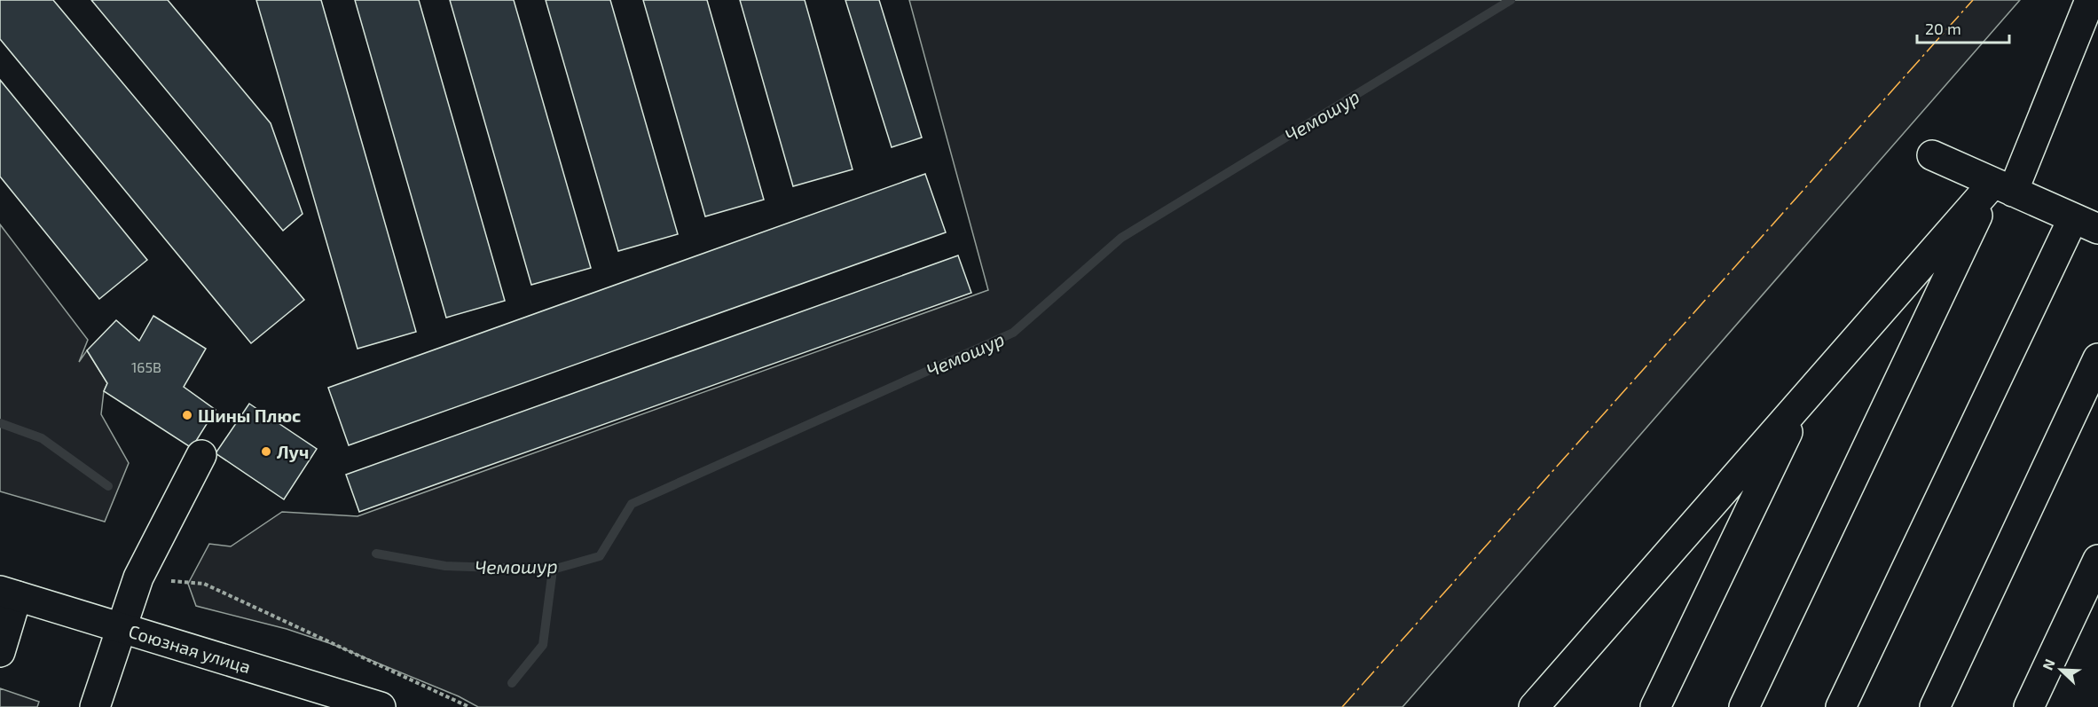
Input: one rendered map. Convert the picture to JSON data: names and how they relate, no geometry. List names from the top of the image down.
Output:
{
  "streets": {
    "main road": ["Союзная улица"]
  },
  "water": ["Чемошур"],
  "places": ["Шины Плюс", "Луч"],
  "house_numbers": ["165В"],
  "scale_bar": "20 m",
  "north": "top left"
}
